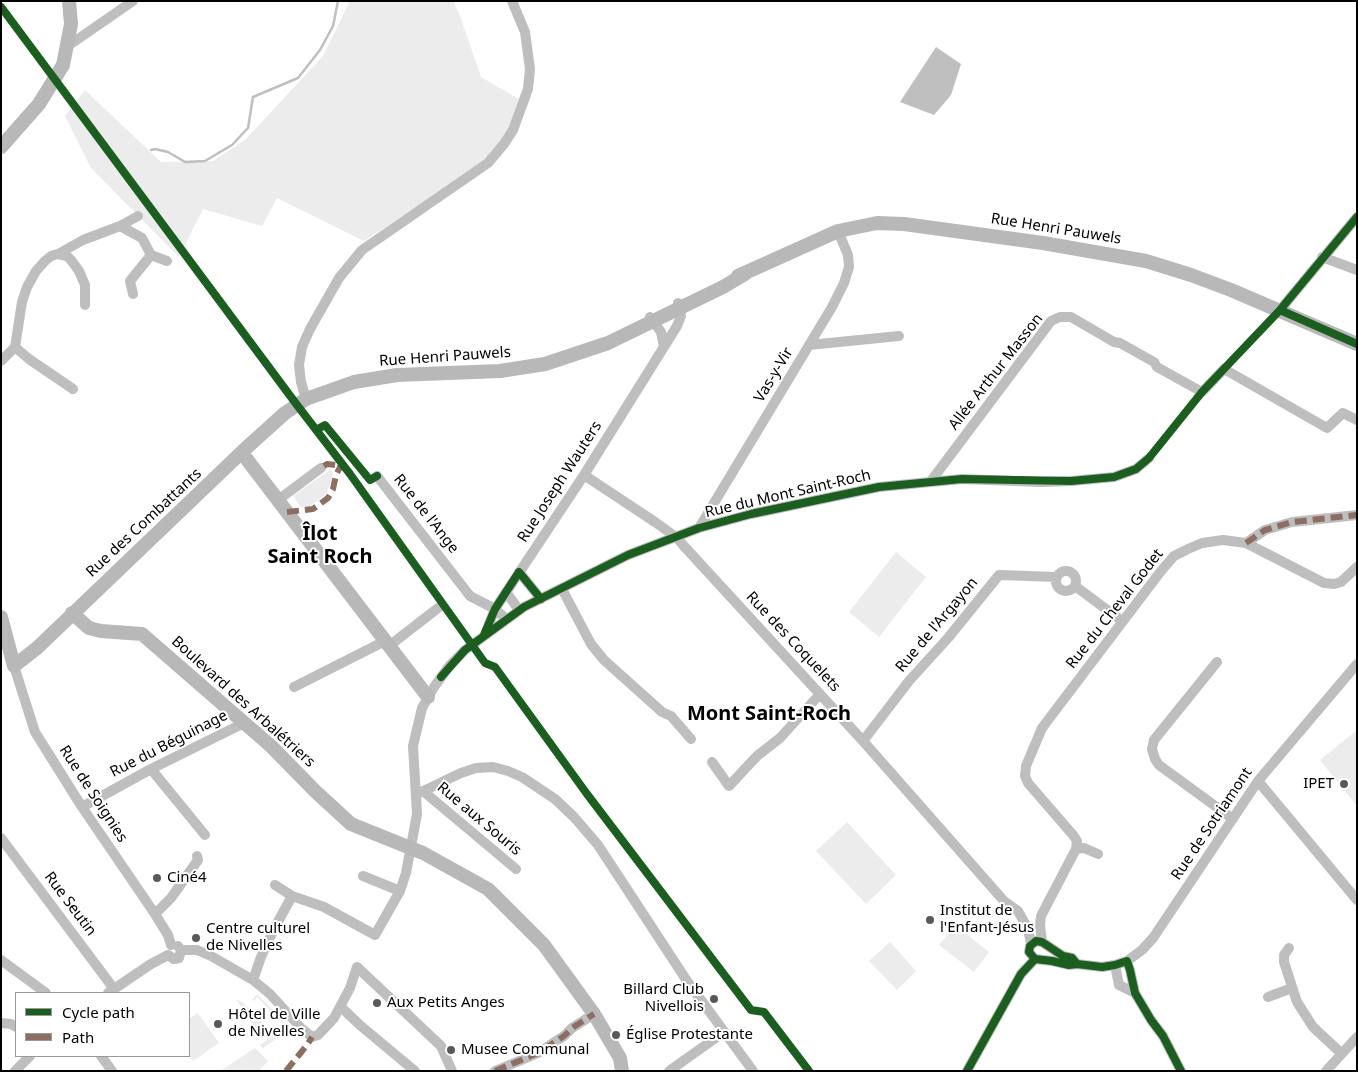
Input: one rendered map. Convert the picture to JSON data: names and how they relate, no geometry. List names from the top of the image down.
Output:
{
  "streets": {
    "main road": ["Rue Henri Pauwels", "Rue des Combattants", "Boulevard des Arbalétriers"],
    "street": [
      "Allée Arthur Masson",
      "Vas-y-Vir",
      "Rue Joseph Wauters",
      "Rue du Mont Saint-Roch",
      "Rue de l'Ange",
      "Rue du Cheval Godet",
      "Rue de l'Argayon",
      "Rue des Coquelets",
      "Rue du Béguinage",
      "Rue de Soignies",
      "Rue aux Souris",
      "Rue de Sotriamont",
      "Rue Seutin"
    ]
  },
  "crossings": [
    ["Rue Henri Pauwels", "Vas-y-Vir"],
    ["Rue Henri Pauwels", "Rue Joseph Wauters"],
    ["Rue Henri Pauwels", "Rue des Combattants"],
    ["Allée Arthur Masson", "Rue du Mont Saint-Roch"],
    ["Vas-y-Vir", "Rue du Mont Saint-Roch"],
    ["Rue Joseph Wauters", "Rue du Mont Saint-Roch"],
    ["Rue Joseph Wauters", "Rue de l'Ange"],
    ["Rue Joseph Wauters", "Rue des Coquelets"],
    ["Rue du Mont Saint-Roch", "Rue de l'Ange"],
    ["Rue du Mont Saint-Roch", "Rue des Coquelets"],
    ["Rue du Mont Saint-Roch", "Boulevard des Arbalétriers"],
    ["Rue du Mont Saint-Roch", "Rue aux Souris"],
    ["Rue des Combattants", "Boulevard des Arbalétriers"],
    ["Rue des Combattants", "Rue de Soignies"],
    ["Rue du Cheval Godet", "Rue de l'Argayon"],
    ["Rue de l'Argayon", "Rue des Coquelets"],
    ["Rue des Coquelets", "Rue de Sotriamont"],
    ["Boulevard des Arbalétriers", "Rue du Béguinage"],
    ["Rue du Béguinage", "Rue de Soignies"]
  ],
  "districts": ["Îlot Saint Roch", "Mont Saint-Roch"],
  "places": [
    "IPET",
    "Ciné4",
    "Institut de l'Enfant-Jésus",
    "Centre culturel de Nivelles",
    "Billard Club Nivellois",
    "Aux Petits Anges",
    "Hôtel de Ville de Nivelles",
    "Église Protestante",
    "Musee Communal"
  ],
  "legend": ["Cycle path", "Path"]
}
